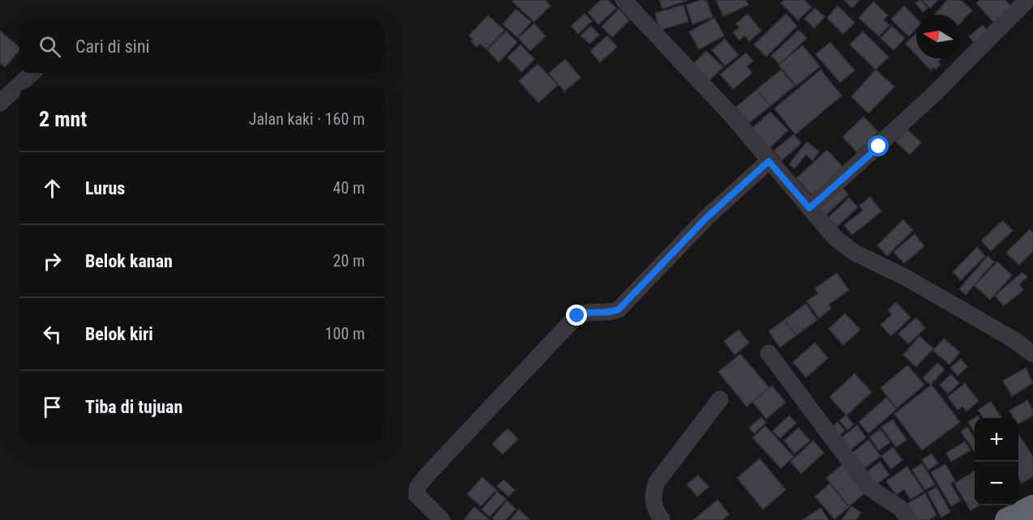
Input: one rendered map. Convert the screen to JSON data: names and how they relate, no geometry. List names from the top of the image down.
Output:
{
  "north": "left",
  "page": {
    "search": "Cari di sini",
    "heading": ["2 mnt", "Jalan kaki · 160 m"],
    "list": [
      ["Lurus", "40 m"],
      ["Belok kanan", "20 m"],
      ["Belok kiri", "100 m"],
      "Tiba di tujuan"
    ],
    "map_buttons": ["+", "−"]
  }
}
